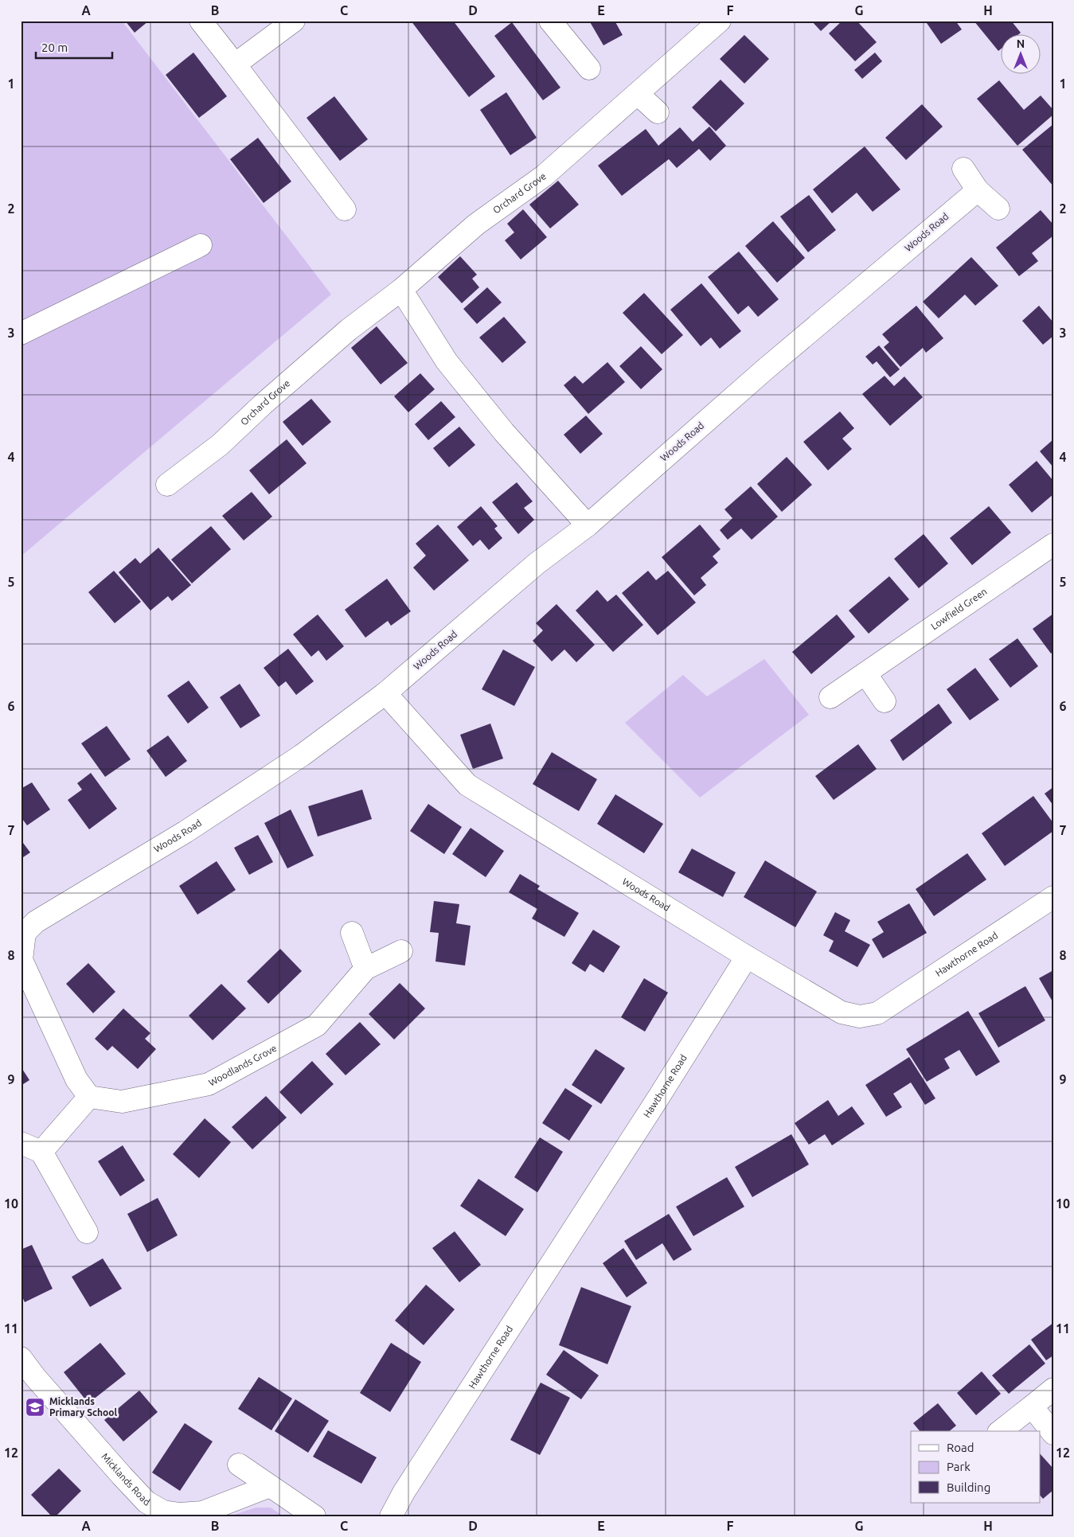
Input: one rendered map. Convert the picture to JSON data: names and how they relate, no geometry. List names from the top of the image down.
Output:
{
  "streets": {
    "street": [
      "Orchard Grove",
      "Woods Road",
      "Lowfield Green",
      "Hawthorne Road",
      "Woodlands Grove",
      "Micklands Road"
    ]
  },
  "crossings": [
    ["Woods Road", "Hawthorne Road"]
  ],
  "places": {
    "school or university": ["Micklands Primary School"]
  },
  "legend": ["Road", "Park", "Building"],
  "scale_bar": "20 m",
  "north": "top",
  "grid": {
    "columns": [
      "A",
      "B",
      "C",
      "D",
      "E",
      "F",
      "G",
      "H"
    ],
    "rows": [
      "1",
      "2",
      "3",
      "4",
      "5",
      "6",
      "7",
      "8",
      "9",
      "10",
      "11",
      "12"
    ]
  }
}
